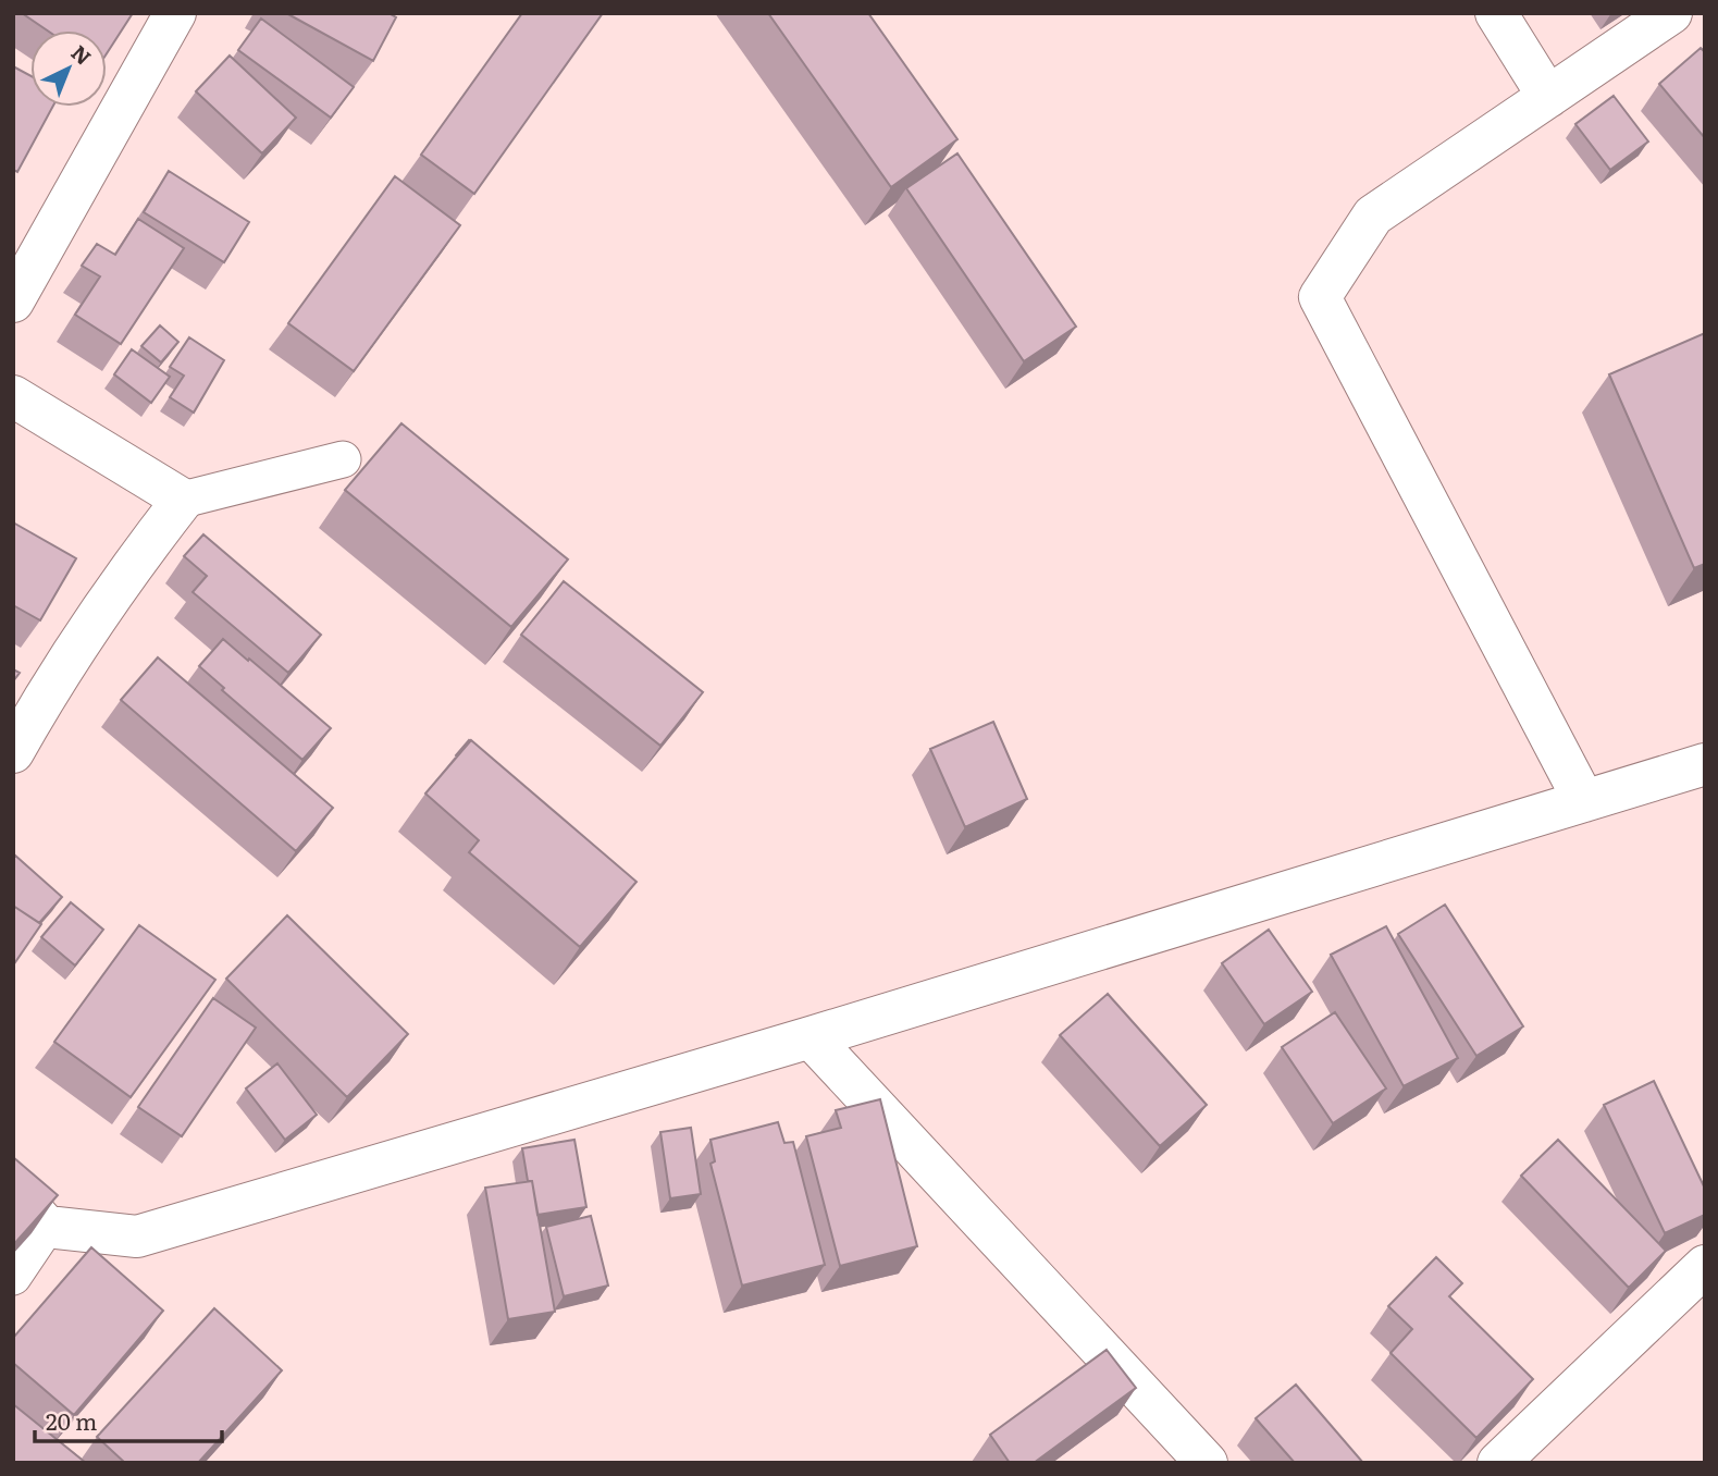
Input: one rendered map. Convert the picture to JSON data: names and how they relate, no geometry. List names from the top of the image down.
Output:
{
  "scale_bar": "20 m",
  "north": "top right"
}
